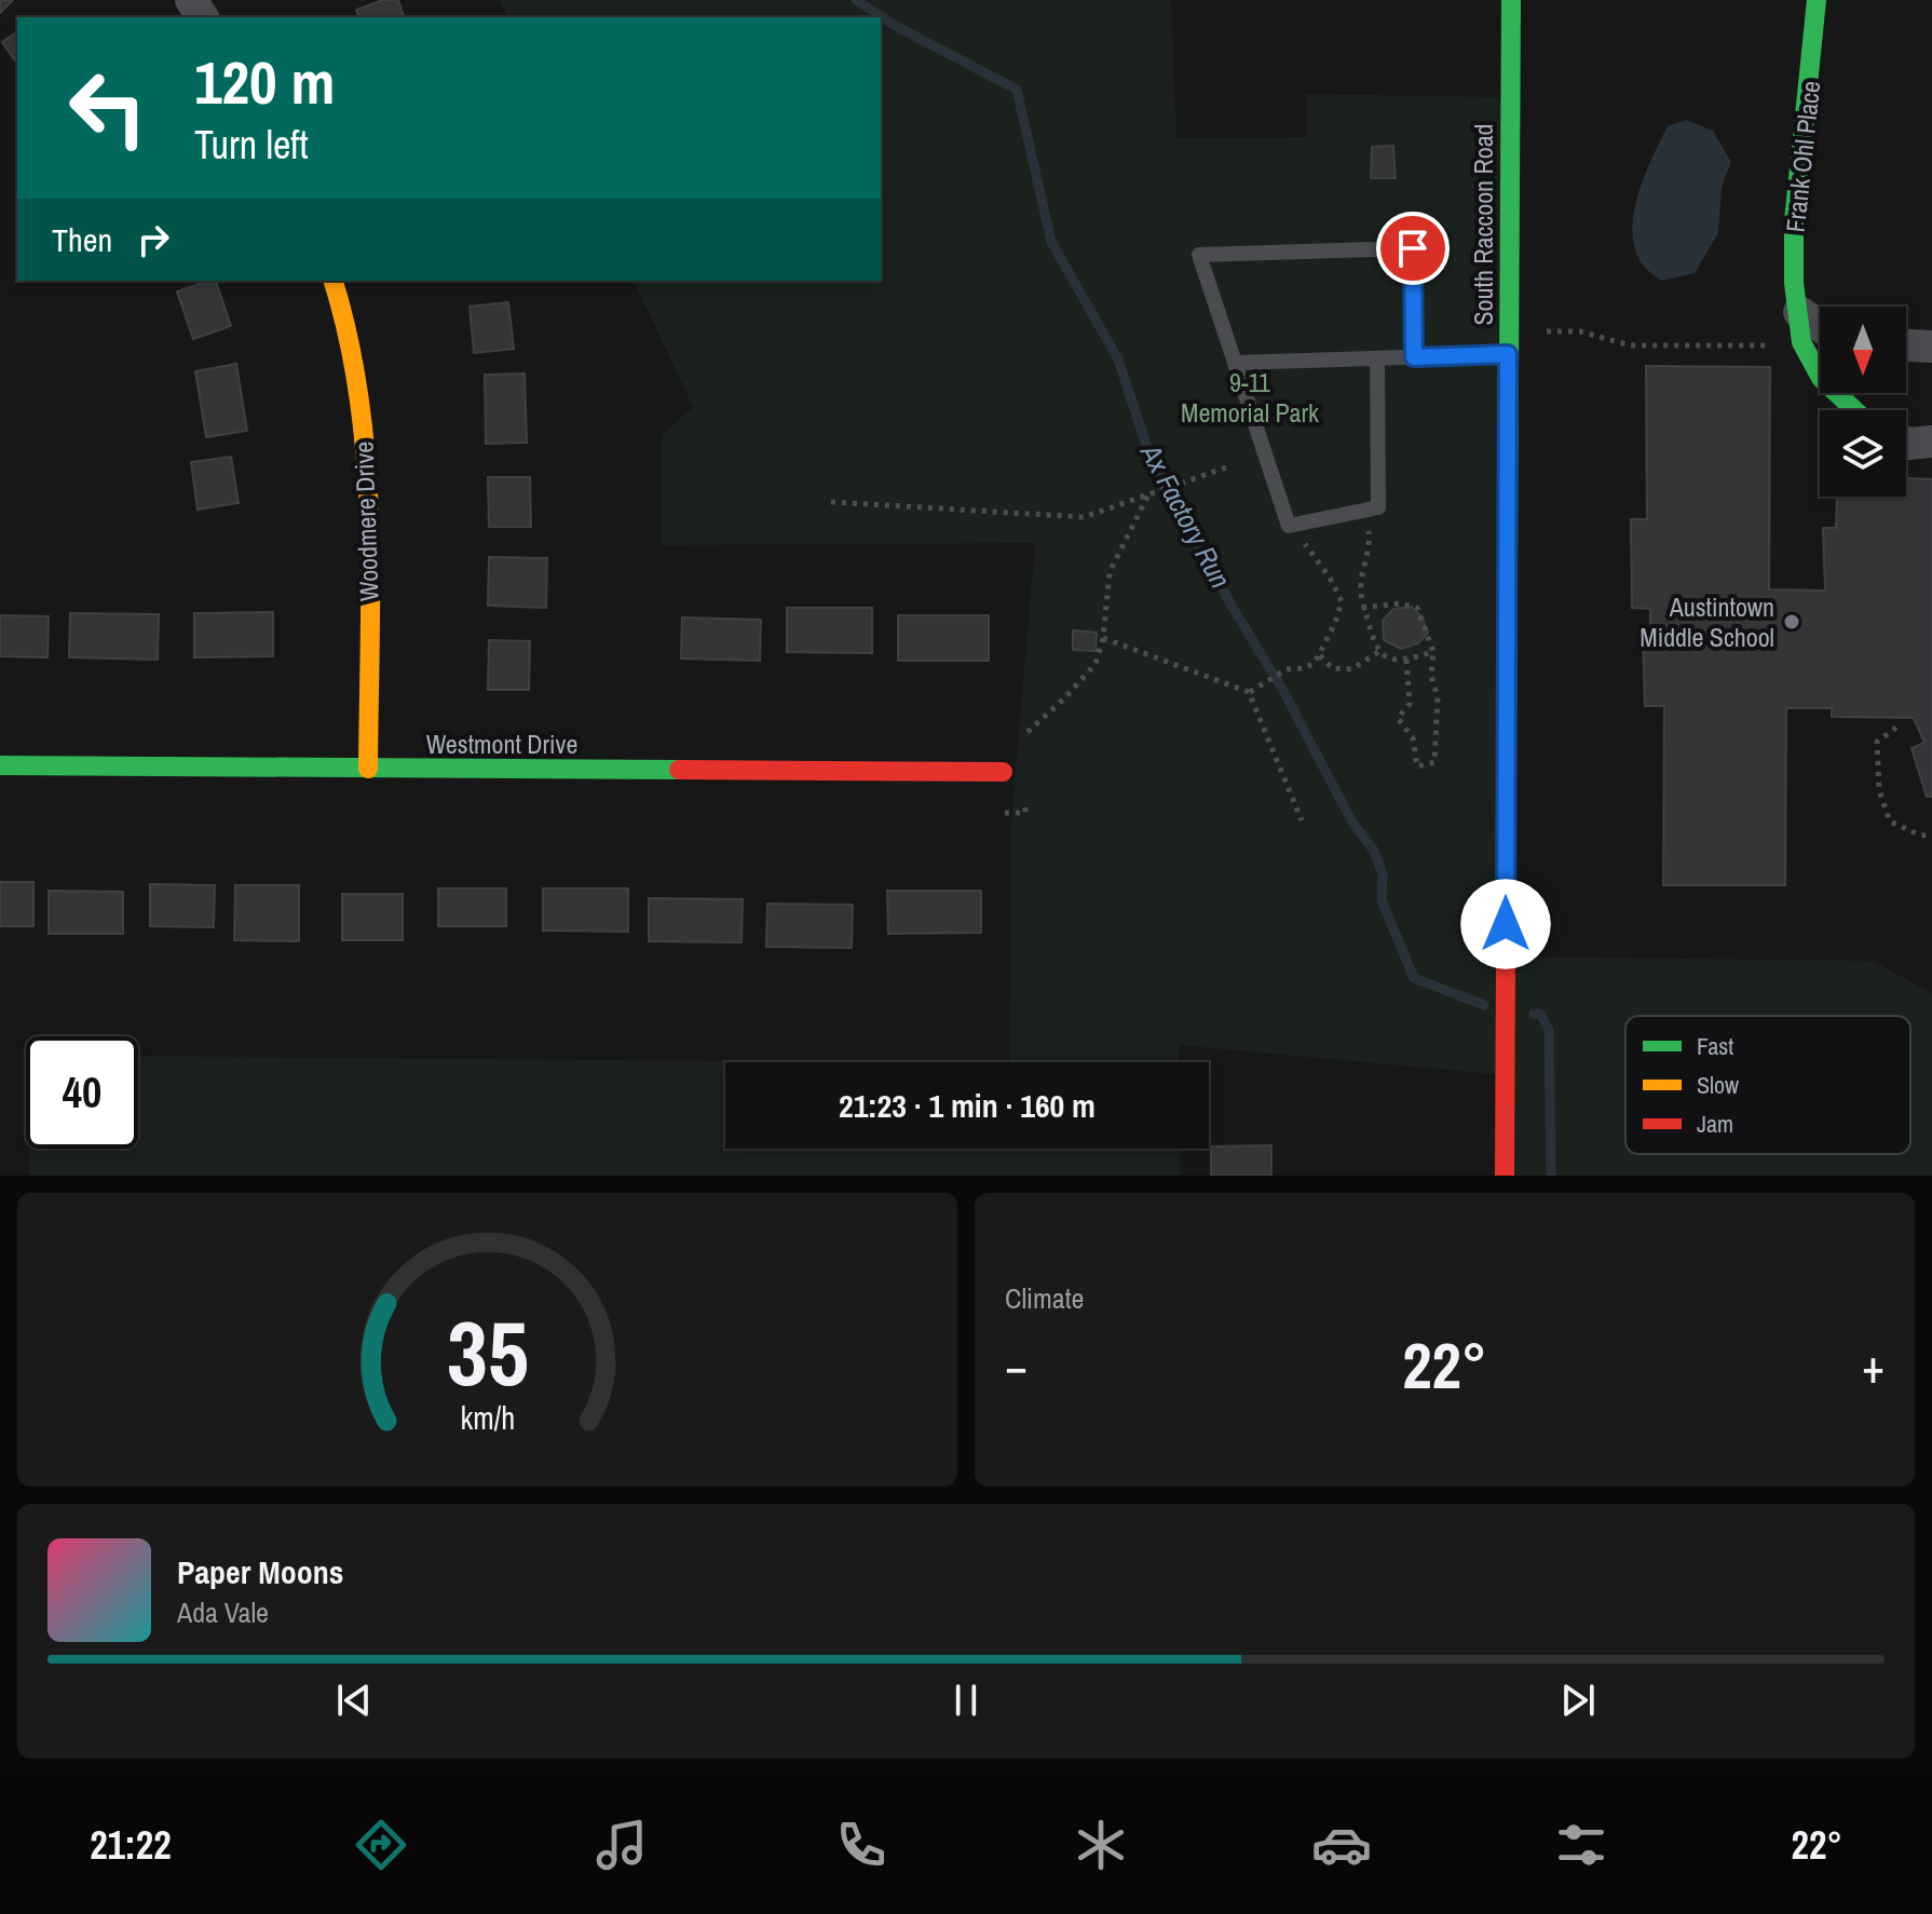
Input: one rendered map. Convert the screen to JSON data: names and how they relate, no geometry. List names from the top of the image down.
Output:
{
  "streets": {
    "street": [
      "Frank Ohl Place",
      "South Raccoon Road",
      "Woodmere Drive",
      "Westmont Drive"
    ]
  },
  "crossings": [
    ["Woodmere Drive", "Westmont Drive"]
  ],
  "water": ["Ax Factory Run"],
  "parks": ["9-11 Memorial Park"],
  "places": ["Austintown Middle School"],
  "legend": ["Fast", "Slow", "Jam"],
  "north": "bottom",
  "page": {
    "turn": ["120 m", "Turn left"],
    "then": "Then",
    "limit": "40",
    "trip": "21:23 · 1 min · 160 m",
    "tile": "Climate",
    "heat": ["−", "22°", "+"],
    "song": ["Paper Moons", "Ada Vale"],
    "tabs": ["21:22", "22°"],
    "gauge": ["35", "km/h"]
  }
}
